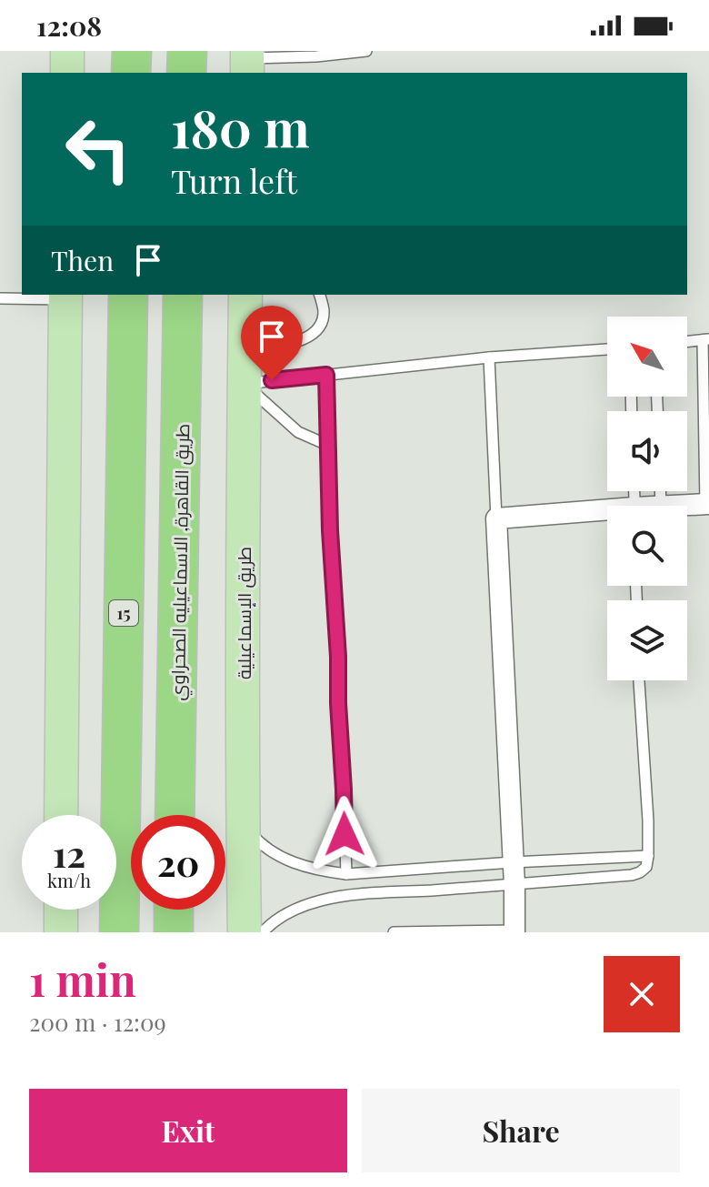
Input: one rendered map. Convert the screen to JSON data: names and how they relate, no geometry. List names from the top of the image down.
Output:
{
  "streets": {
    "highway": ["طريق القاهرة, الاسماعيليه الصحراوي", "15"],
    "main road": ["طريق الإسماعيلية"]
  },
  "north": "top left",
  "page": {
    "status": "12:08",
    "turn": ["180 m", "Turn left"],
    "then": "Then",
    "speed": "12 km/h",
    "limit": "20",
    "heading": ["1 min", "200 m · 12:09"],
    "buttons": ["Exit", "Share"]
  }
}
